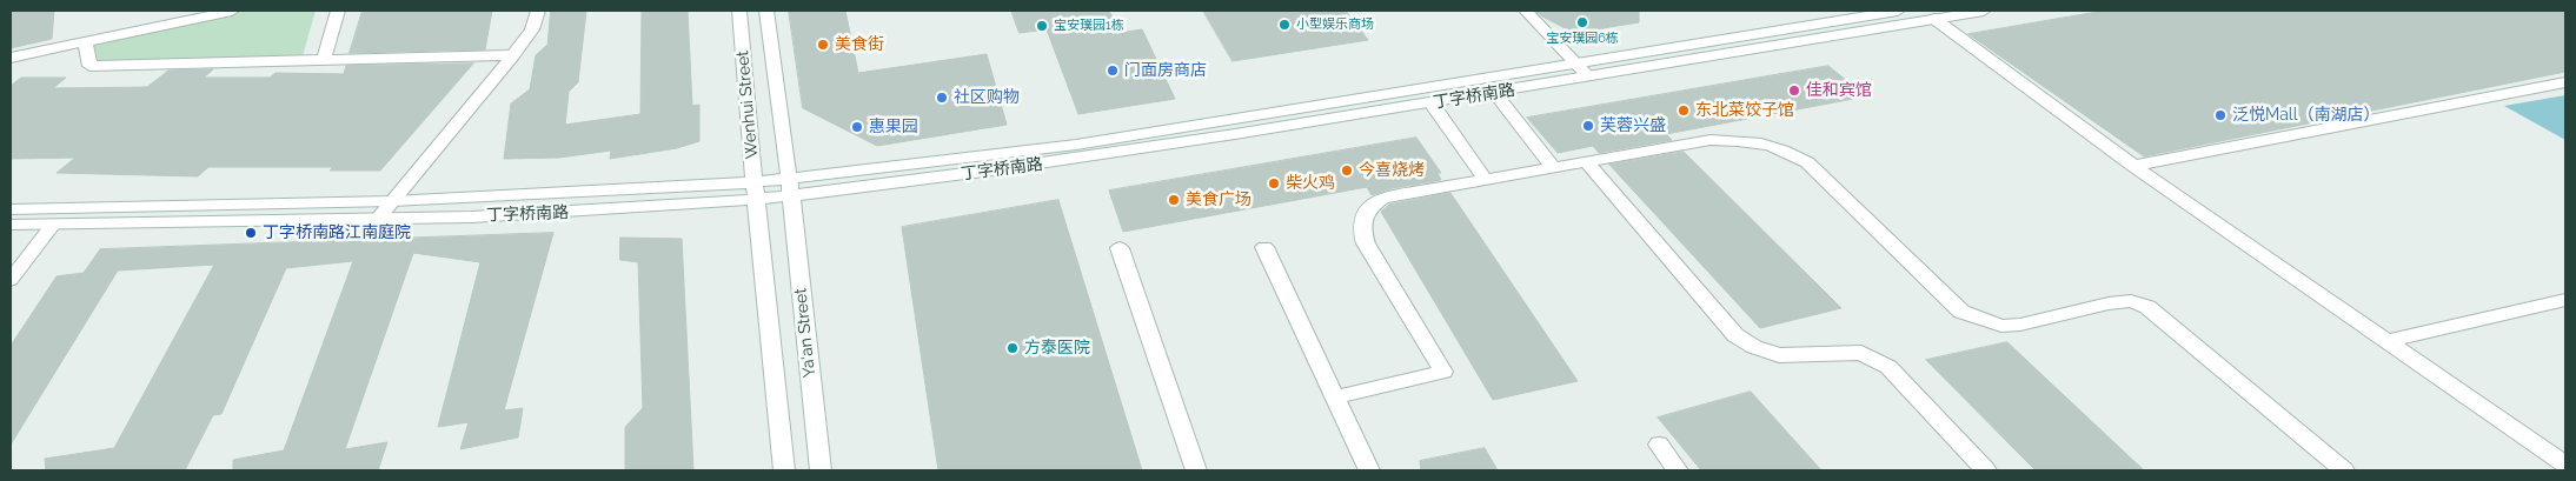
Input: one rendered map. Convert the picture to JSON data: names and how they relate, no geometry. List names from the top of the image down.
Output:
{
  "streets": {
    "street": ["丁字桥南路", "Wenhui Street", "Ya'an Street"]
  },
  "crossings": [
    ["丁字桥南路", "Wenhui Street"],
    ["丁字桥南路", "Ya'an Street"],
    ["Wenhui Street", "Ya'an Street"]
  ],
  "places": [
    "宝安璞园6栋",
    "小型娱乐商场",
    "宝安璞园1栋",
    "美食街",
    "门面房商店",
    "佳和宾馆",
    "社区购物",
    "东北菜饺子馆",
    "泛悦Mall（南湖店）",
    "芙蓉兴盛",
    "惠果园",
    "今喜烧烤",
    "柴火鸡",
    "美食广场",
    "丁字桥南路江南庭院",
    "方泰医院"
  ]
}
